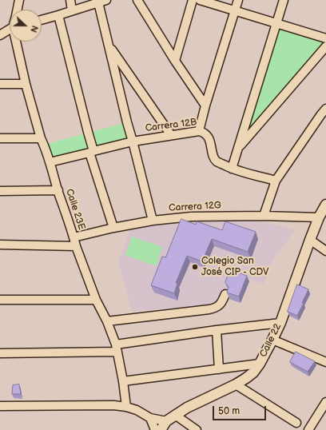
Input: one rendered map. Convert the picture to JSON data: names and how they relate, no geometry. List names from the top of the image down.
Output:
{
  "streets": {
    "street": [
      "Carrera 12B",
      "Carrera 12G",
      "Calle 23E",
      "Calle 22"
    ]
  },
  "crossings": [
    ["Carrera 12B", "Calle 23E"],
    ["Carrera 12G", "Calle 23E"],
    ["Carrera 12G", "Calle 22"]
  ],
  "places": ["Colegio San José CIP - CDV"],
  "scale_bar": "50 m",
  "north": "right"
}
